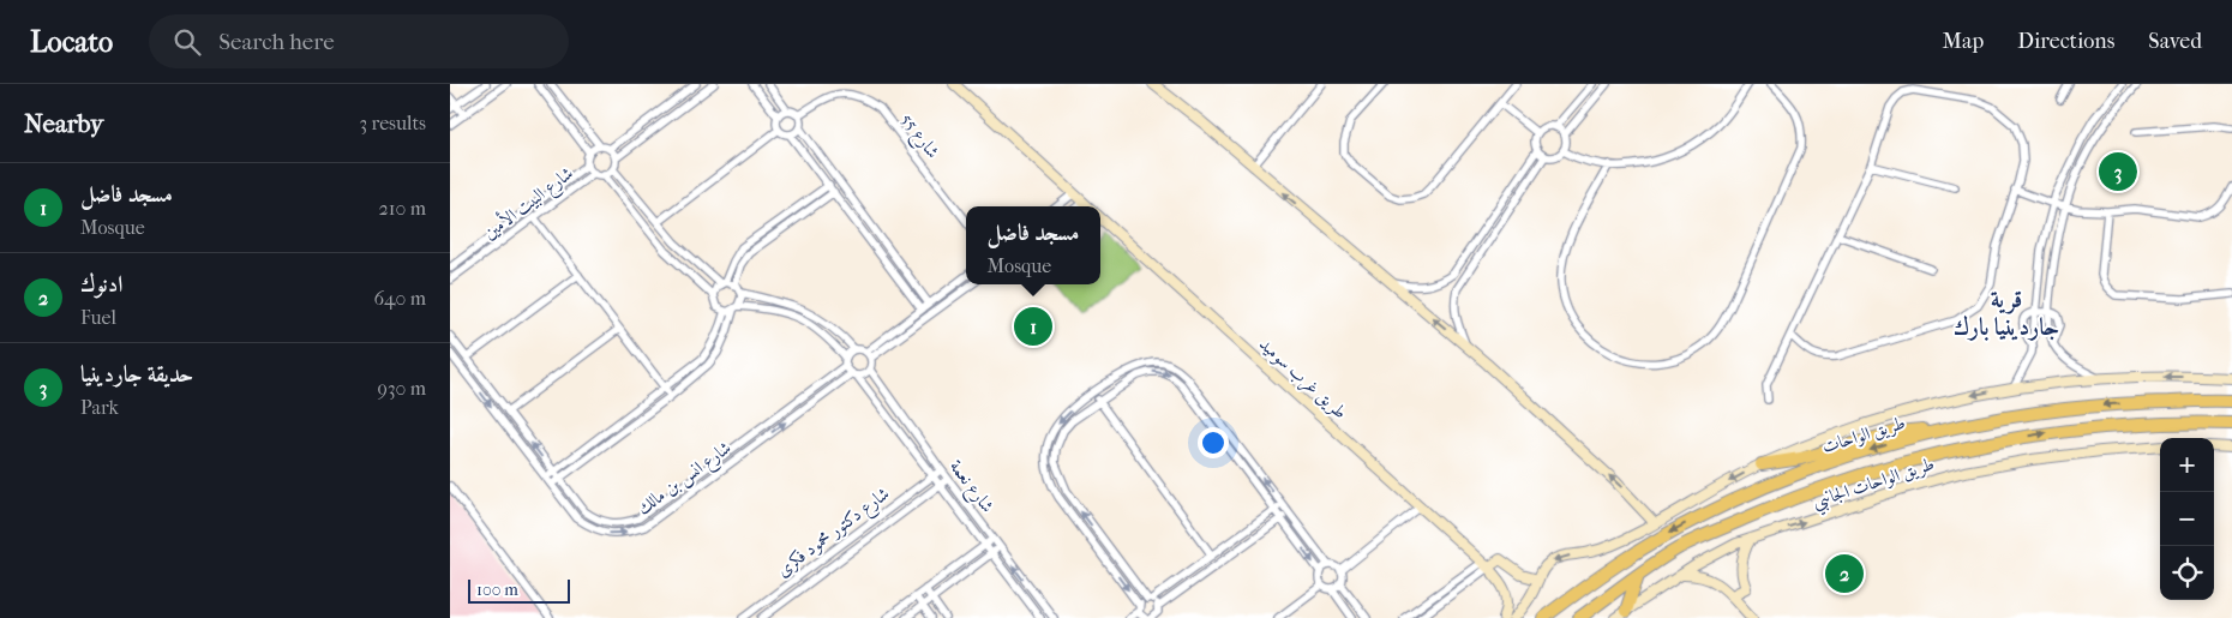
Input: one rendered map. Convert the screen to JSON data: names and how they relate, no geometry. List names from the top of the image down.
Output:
{
  "streets": {
    "highway": ["طريق الواحات"],
    "street": [
      "شارع 55",
      "شارع البيت الأمين",
      "طريق غرب سوميد",
      "شارع انس بن مالك",
      "طريق الواحات الجانبي",
      "شارع نعمة",
      "شارع دكتور محمود فكرى"
    ]
  },
  "crossings": [
    ["شارع انس بن مالك", "شارع نعمة"],
    ["شارع نعمة", "شارع دكتور محمود فكرى"]
  ],
  "districts": ["قرية جاردينيا بارك"],
  "scale_bar": "100 m",
  "page": {
    "header": "Locato",
    "search": "Search here",
    "nav": ["Map", "Directions", "Saved"],
    "heading": ["Nearby", "3 results"],
    "pins": ["3", "1", "2"],
    "list": [
      {
        "mark": "1",
        "name": "مسجد فاضل",
        "note": "Mosque",
        "value": "210 m"
      },
      {
        "mark": "2",
        "name": "ادنوك",
        "note": "Fuel",
        "value": "640 m"
      },
      {
        "mark": "3",
        "name": "حديقة جاردينيا",
        "note": "Park",
        "value": "930 m"
      }
    ],
    "popup": ["مسجد فاضل", "Mosque"],
    "map_buttons": ["+", "−"],
    "scale": "100 m"
  }
}
